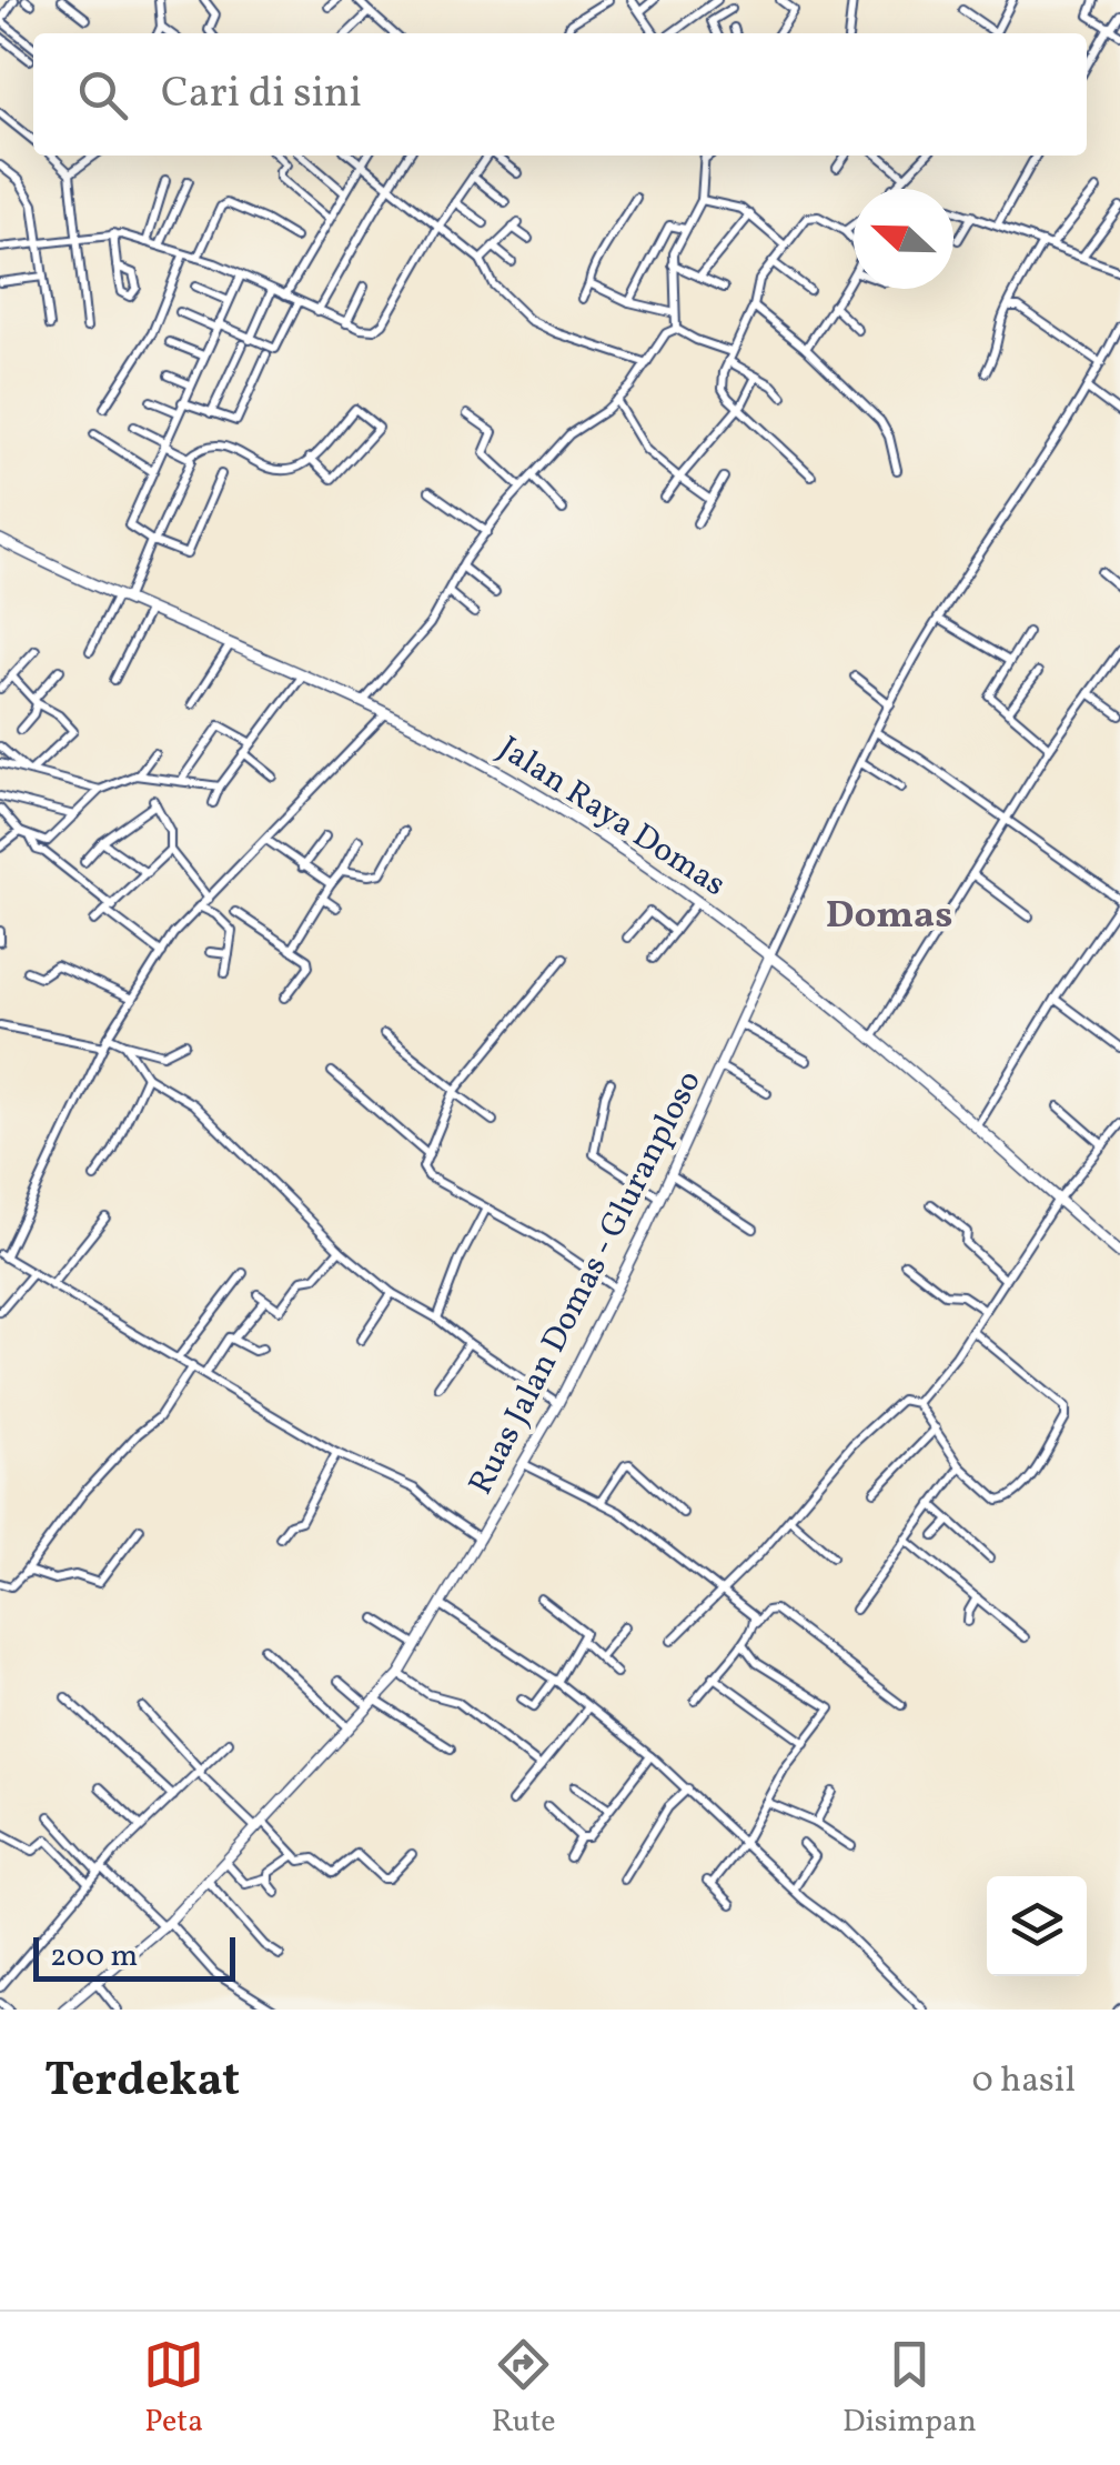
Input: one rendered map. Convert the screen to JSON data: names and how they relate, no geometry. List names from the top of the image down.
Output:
{
  "streets": {
    "highway": ["Jalan Raya Domas"],
    "main road": ["Ruas Jalan Domas - Gluranploso"]
  },
  "crossings": [
    ["Jalan Raya Domas", "Ruas Jalan Domas - Gluranploso"]
  ],
  "districts": ["Domas"],
  "scale_bar": "200 m",
  "north": "left",
  "page": {
    "search": "Cari di sini",
    "scale": "200 m",
    "heading": ["Terdekat", "0 hasil"],
    "nav": ["Peta", "Rute", "Disimpan"]
  }
}
